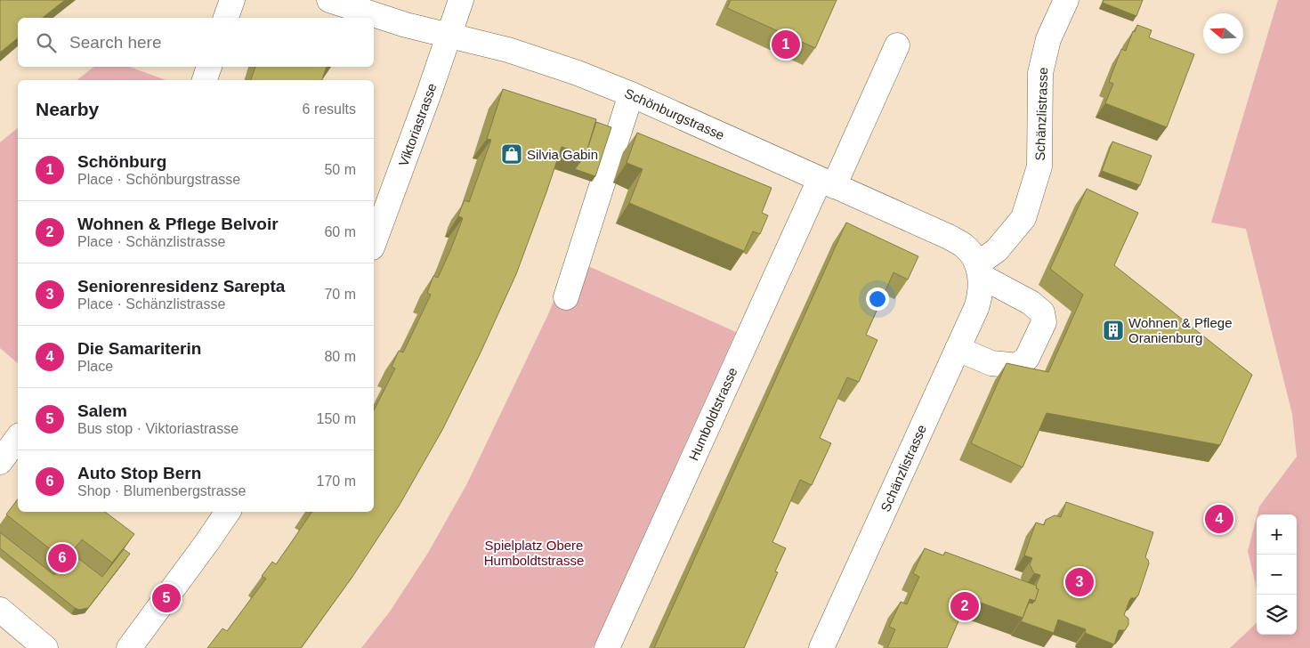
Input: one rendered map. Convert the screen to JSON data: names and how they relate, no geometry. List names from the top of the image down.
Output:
{
  "streets": {
    "street": [
      "Schönburgstrasse",
      "Schänzlistrasse",
      "Viktoriastrasse",
      "Humboldtstrasse"
    ]
  },
  "crossings": [
    ["Schönburgstrasse", "Schänzlistrasse"],
    ["Schönburgstrasse", "Viktoriastrasse"],
    ["Schönburgstrasse", "Humboldtstrasse"]
  ],
  "parks": ["Spielplatz Obere Humboldtstrasse"],
  "places": {
    "shop": ["Silvia Gabin"],
    "building": ["Wohnen & Pflege Oranienburg"]
  },
  "north": "left",
  "page": {
    "search": "Search here",
    "pins": [
      "1",
      "4",
      "6",
      "3",
      "5",
      "2"
    ],
    "heading": ["Nearby", "6 results"],
    "list": [
      {
        "mark": "1",
        "name": "Schönburg",
        "note": "Place · Schönburgstrasse",
        "value": "50 m"
      },
      {
        "mark": "2",
        "name": "Wohnen & Pflege Belvoir",
        "note": "Place · Schänzlistrasse",
        "value": "60 m"
      },
      {
        "mark": "3",
        "name": "Seniorenresidenz Sarepta",
        "note": "Place · Schänzlistrasse",
        "value": "70 m"
      },
      {
        "mark": "4",
        "name": "Die Samariterin",
        "note": "Place",
        "value": "80 m"
      },
      {
        "mark": "5",
        "name": "Salem",
        "note": "Bus stop · Viktoriastrasse",
        "value": "150 m"
      },
      {
        "mark": "6",
        "name": "Auto Stop Bern",
        "note": "Shop · Blumenbergstrasse",
        "value": "170 m"
      }
    ],
    "map_buttons": ["+", "−"]
  }
}
